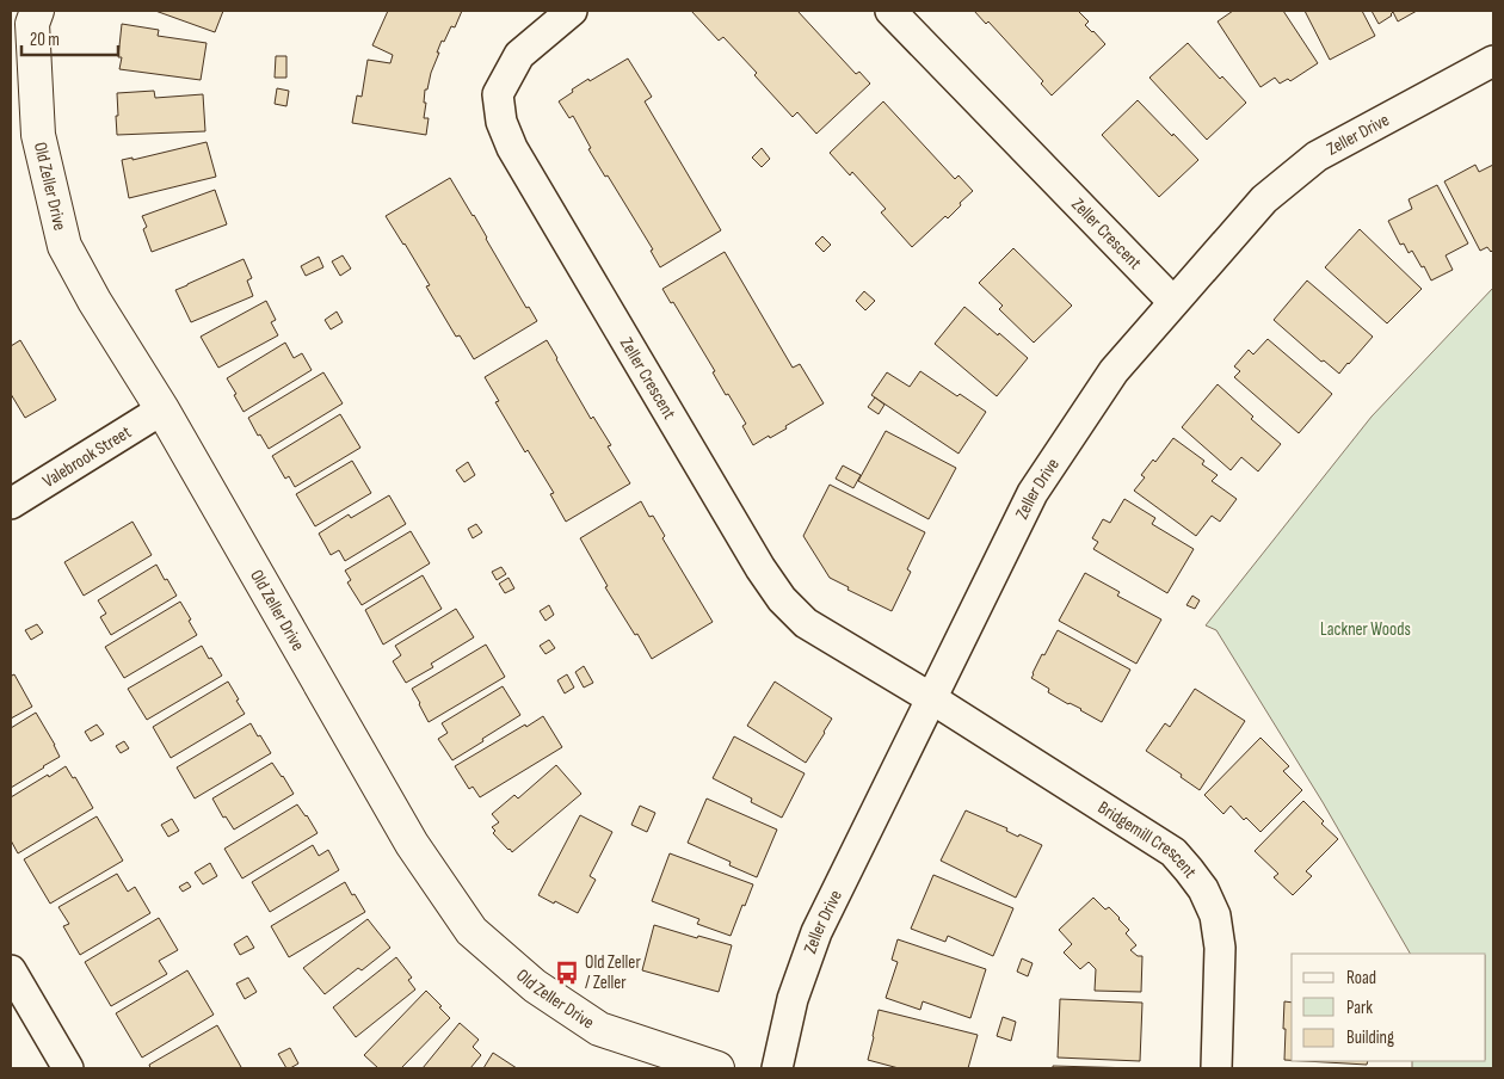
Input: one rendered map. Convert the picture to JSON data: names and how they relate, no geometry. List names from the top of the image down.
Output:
{
  "streets": {
    "street": [
      "Zeller Drive",
      "Old Zeller Drive",
      "Zeller Crescent",
      "Valebrook Street",
      "Bridgemill Crescent"
    ]
  },
  "crossings": [
    ["Zeller Drive", "Zeller Crescent"],
    ["Zeller Drive", "Bridgemill Crescent"],
    ["Old Zeller Drive", "Valebrook Street"],
    ["Zeller Crescent", "Bridgemill Crescent"]
  ],
  "parks": ["Lackner Woods"],
  "places": {
    "bus stop": ["Old Zeller / Zeller"]
  },
  "legend": ["Road", "Park", "Building"],
  "scale_bar": "20 m"
}
